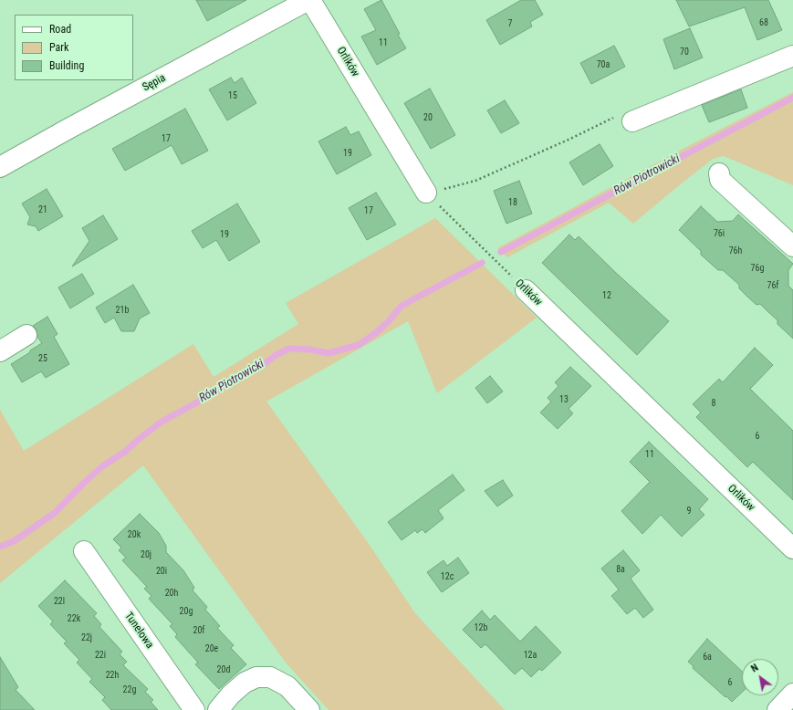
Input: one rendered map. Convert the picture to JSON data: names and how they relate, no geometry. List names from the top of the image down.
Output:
{
  "streets": {
    "street": ["Orlików", "Sępia", "Tunelowa"]
  },
  "crossings": [
    ["Orlików", "Sępia"]
  ],
  "water": ["Rów Piotrowicki"],
  "house_numbers": [
    "68",
    "7",
    "11",
    "70",
    "70a",
    "15",
    "20",
    "17",
    "19",
    "18",
    "21",
    "17",
    "76i",
    "19",
    "76h",
    "76g",
    "76f",
    "12",
    "21b",
    "25",
    "13",
    "8",
    "6",
    "11",
    "9",
    "20k",
    "20j",
    "8a",
    "20i",
    "12c",
    "20h",
    "22l",
    "20g",
    "22k",
    "12b",
    "20f",
    "22j",
    "20e",
    "22i",
    "12a",
    "6a",
    "20d",
    "22h",
    "6",
    "22g"
  ],
  "legend": ["Road", "Park", "Building"],
  "north": "top left"
}
